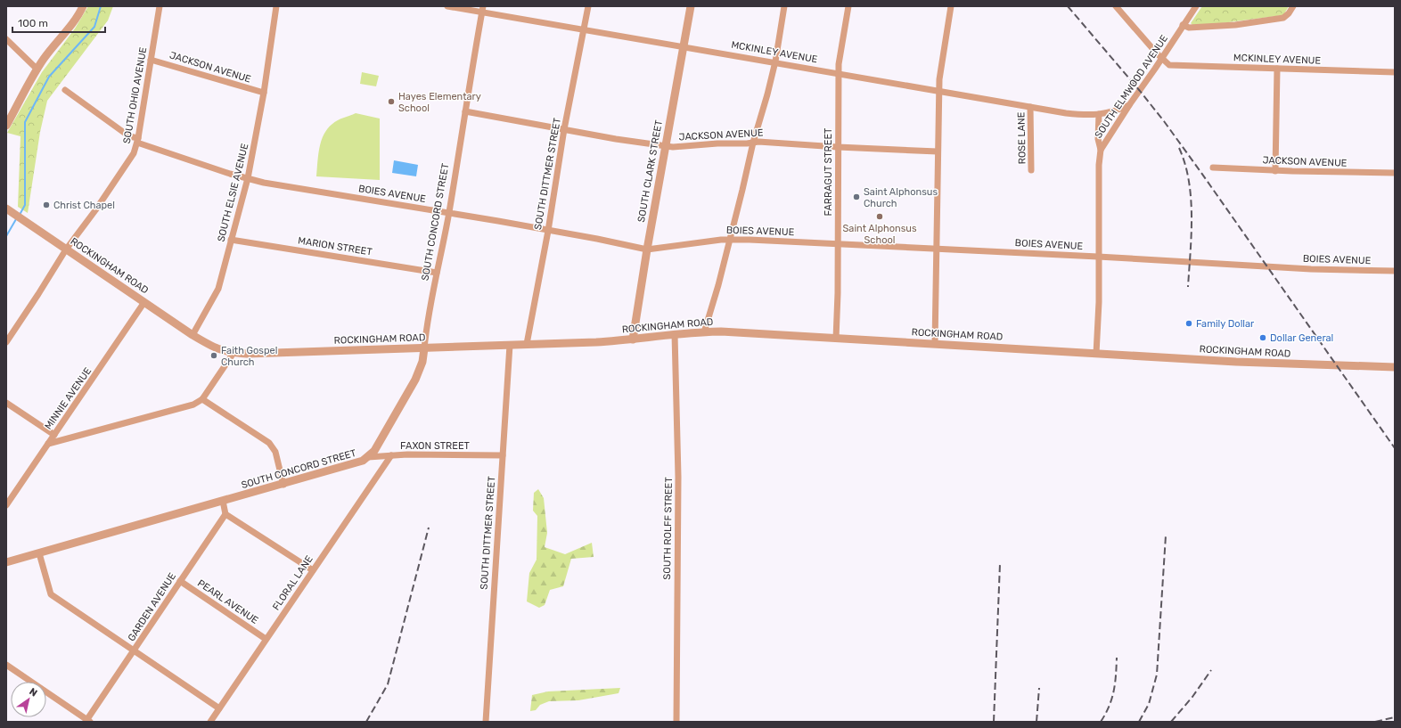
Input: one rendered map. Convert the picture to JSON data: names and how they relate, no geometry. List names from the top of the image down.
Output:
{
  "streets": {
    "street": [
      "MCKINLEY AVENUE",
      "JACKSON AVENUE",
      "SOUTH ELMWOOD AVENUE",
      "SOUTH OHIO AVENUE",
      "ROSE LANE",
      "SOUTH CLARK STREET",
      "FARRAGUT STREET",
      "SOUTH DITTMER STREET",
      "SOUTH ELSIE AVENUE",
      "BOIES AVENUE",
      "SOUTH CONCORD STREET",
      "MARION STREET",
      "ROCKINGHAM ROAD",
      "MINNIE AVENUE",
      "FAXON STREET",
      "SOUTH ROLFF STREET",
      "FLORAL LANE",
      "PEARL AVENUE",
      "GARDEN AVENUE"
    ]
  },
  "crossings": [
    ["MCKINLEY AVENUE", "SOUTH ELMWOOD AVENUE"],
    ["MCKINLEY AVENUE", "ROSE LANE"],
    ["MCKINLEY AVENUE", "SOUTH CLARK STREET"],
    ["MCKINLEY AVENUE", "FARRAGUT STREET"],
    ["MCKINLEY AVENUE", "SOUTH DITTMER STREET"],
    ["MCKINLEY AVENUE", "SOUTH CONCORD STREET"],
    ["JACKSON AVENUE", "SOUTH OHIO AVENUE"],
    ["JACKSON AVENUE", "SOUTH CLARK STREET"],
    ["JACKSON AVENUE", "FARRAGUT STREET"],
    ["JACKSON AVENUE", "SOUTH DITTMER STREET"],
    ["JACKSON AVENUE", "SOUTH ELSIE AVENUE"],
    ["JACKSON AVENUE", "SOUTH CONCORD STREET"],
    ["SOUTH ELMWOOD AVENUE", "BOIES AVENUE"],
    ["SOUTH ELMWOOD AVENUE", "ROCKINGHAM ROAD"],
    ["SOUTH OHIO AVENUE", "BOIES AVENUE"],
    ["SOUTH OHIO AVENUE", "ROCKINGHAM ROAD"],
    ["SOUTH CLARK STREET", "BOIES AVENUE"],
    ["SOUTH CLARK STREET", "ROCKINGHAM ROAD"],
    ["FARRAGUT STREET", "BOIES AVENUE"],
    ["FARRAGUT STREET", "ROCKINGHAM ROAD"],
    ["SOUTH DITTMER STREET", "BOIES AVENUE"],
    ["SOUTH DITTMER STREET", "ROCKINGHAM ROAD"],
    ["SOUTH DITTMER STREET", "FAXON STREET"],
    ["SOUTH ELSIE AVENUE", "BOIES AVENUE"],
    ["SOUTH ELSIE AVENUE", "MARION STREET"],
    ["SOUTH ELSIE AVENUE", "ROCKINGHAM ROAD"],
    ["BOIES AVENUE", "SOUTH CONCORD STREET"],
    ["SOUTH CONCORD STREET", "MARION STREET"],
    ["SOUTH CONCORD STREET", "ROCKINGHAM ROAD"],
    ["SOUTH CONCORD STREET", "FAXON STREET"],
    ["ROCKINGHAM ROAD", "MINNIE AVENUE"],
    ["ROCKINGHAM ROAD", "SOUTH ROLFF STREET"],
    ["FAXON STREET", "FLORAL LANE"],
    ["FLORAL LANE", "PEARL AVENUE"],
    ["PEARL AVENUE", "GARDEN AVENUE"]
  ],
  "places": [
    "Hayes Elementary School",
    "Saint Alphonsus Church",
    "Christ Chapel",
    "Saint Alphonsus School",
    "Family Dollar",
    "Dollar General",
    "Faith Gospel Church"
  ],
  "scale_bar": "100 m",
  "north": "top right"
}
